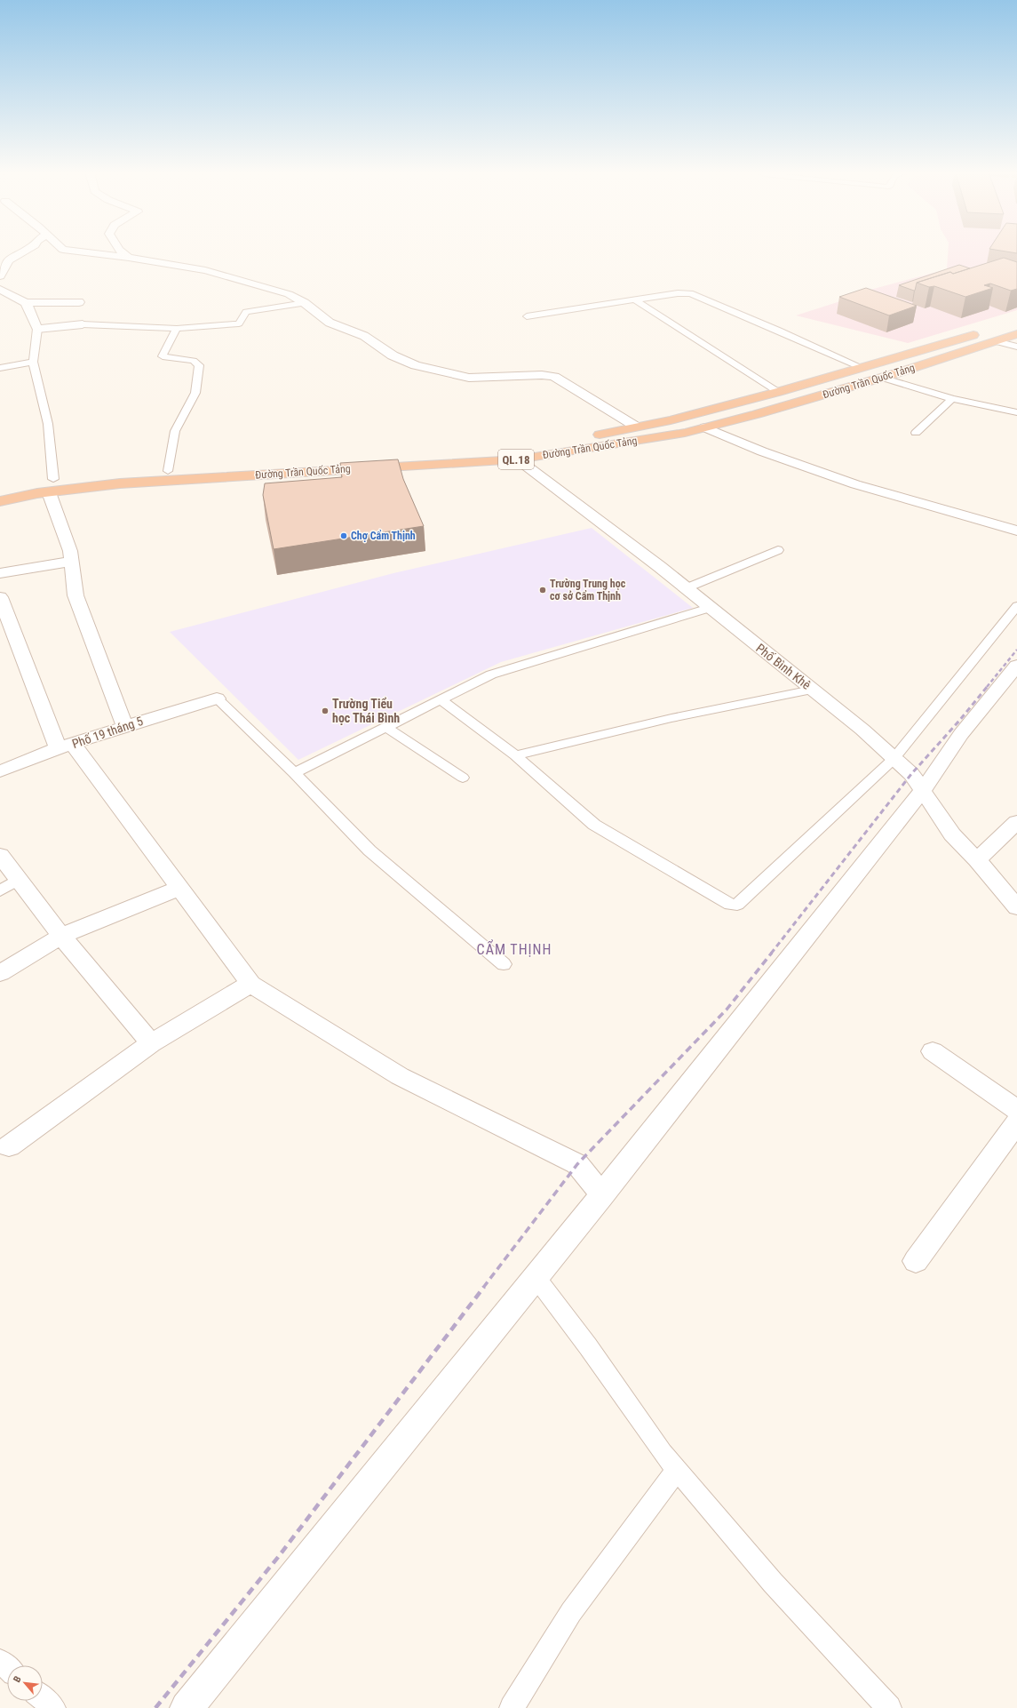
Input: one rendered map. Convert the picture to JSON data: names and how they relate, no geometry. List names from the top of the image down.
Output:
{
  "streets": {
    "highway": ["Đường Trần Quốc Tảng", "QL.18"],
    "street": ["Phố Bình Khê", "Phố 19 tháng 5"]
  },
  "crossings": [
    ["Đường Trần Quốc Tảng", "Phố Bình Khê"]
  ],
  "districts": ["CẨM THỊNH"],
  "places": ["Chợ Cẩm Thịnh", "Trường Trung học cơ sở Cẩm Thịnh", "Trường Tiểu học Thái Bình"],
  "north": "top left"
}
